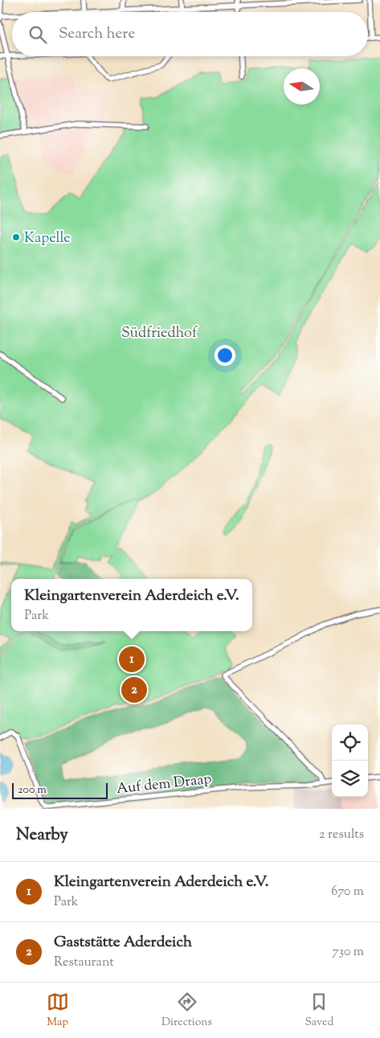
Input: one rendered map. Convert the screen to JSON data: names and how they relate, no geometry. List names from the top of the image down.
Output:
{
  "streets": {
    "street": ["Auf dem Draap"]
  },
  "parks": ["Südfriedhof"],
  "places": ["Kapelle"],
  "scale_bar": "200 m",
  "north": "left",
  "page": {
    "search": "Search here",
    "popup": ["Kleingartenverein Aderdeich e.V.", "Park"],
    "pins": ["1", "2"],
    "scale": "200 m",
    "heading": ["Nearby", "2 results"],
    "list": [
      {
        "mark": "1",
        "name": "Kleingartenverein Aderdeich e.V.",
        "note": "Park",
        "value": "670 m"
      },
      {
        "mark": "2",
        "name": "Gaststätte Aderdeich",
        "note": "Restaurant",
        "value": "730 m"
      }
    ],
    "nav": ["Map", "Directions", "Saved"]
  }
}
